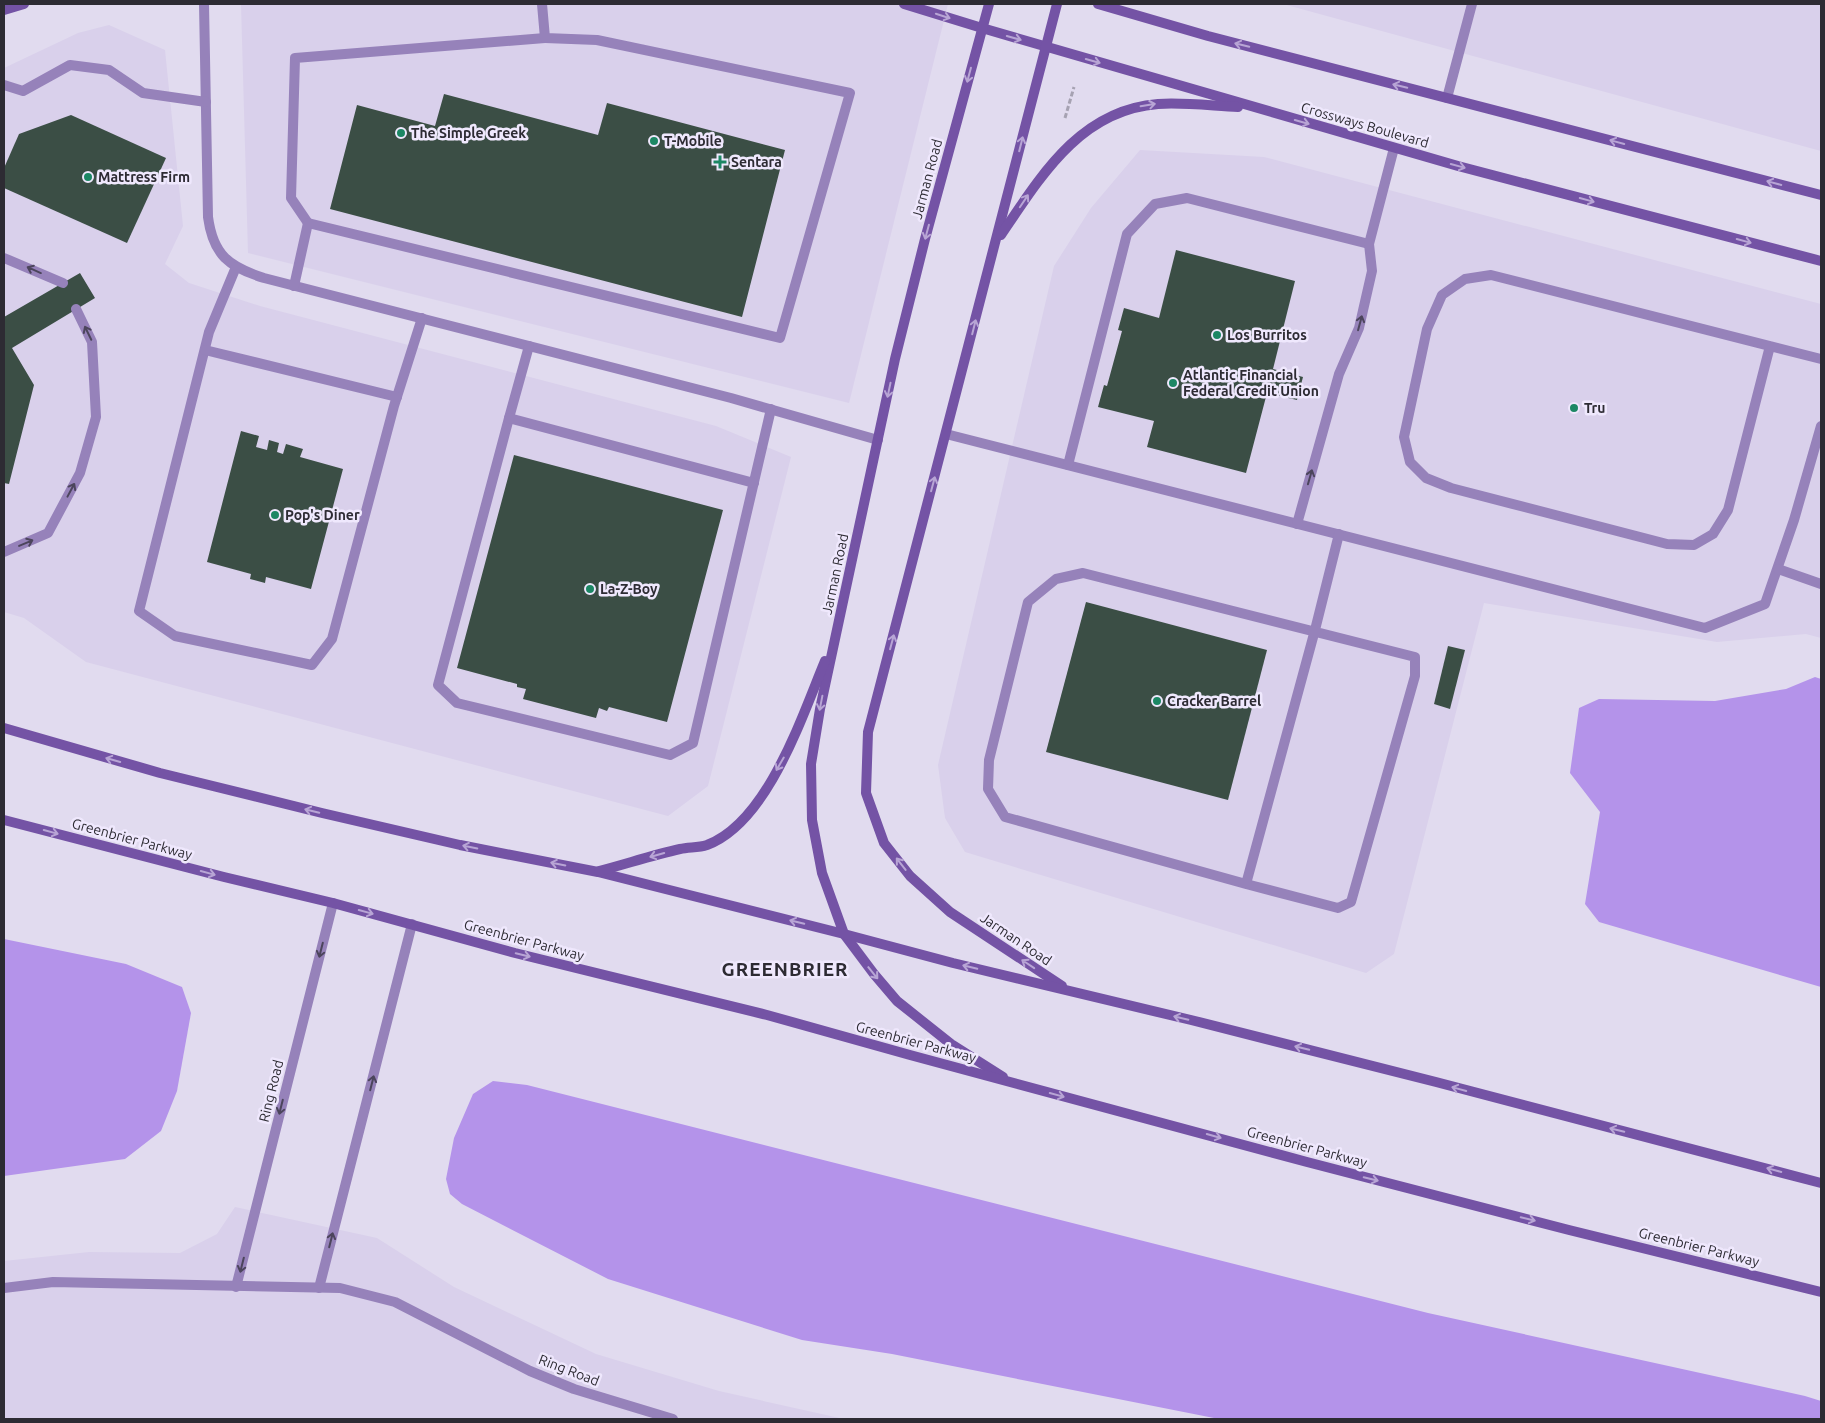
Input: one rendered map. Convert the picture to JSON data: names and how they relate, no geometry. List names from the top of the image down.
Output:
{
  "streets": {
    "street": [
      "Crossways Boulevard",
      "Jarman Road",
      "Greenbrier Parkway",
      "Ring Road"
    ]
  },
  "crossings": [
    ["Crossways Boulevard", "Jarman Road"],
    ["Jarman Road", "Greenbrier Parkway"],
    ["Greenbrier Parkway", "Ring Road"]
  ],
  "one_way": ["Greenbrier Parkway"],
  "districts": ["GREENBRIER"],
  "places": {
    "other": [
      "The Simple Greek",
      "T-Mobile",
      "Mattress Firm",
      "Los Burritos",
      "Atlantic Financial Federal Credit Union",
      "Tru",
      "Pop's Diner",
      "La-Z-Boy",
      "Cracker Barrel"
    ],
    "health": ["Sentara"]
  }
}
